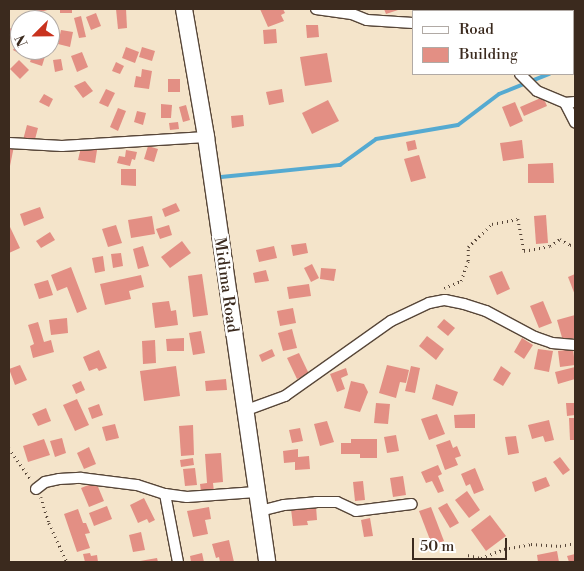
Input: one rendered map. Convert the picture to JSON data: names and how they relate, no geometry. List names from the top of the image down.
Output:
{
  "streets": {
    "main road": ["Midima Road"]
  },
  "legend": ["Road", "Building"],
  "scale_bar": "50 m",
  "north": "bottom left"
}
